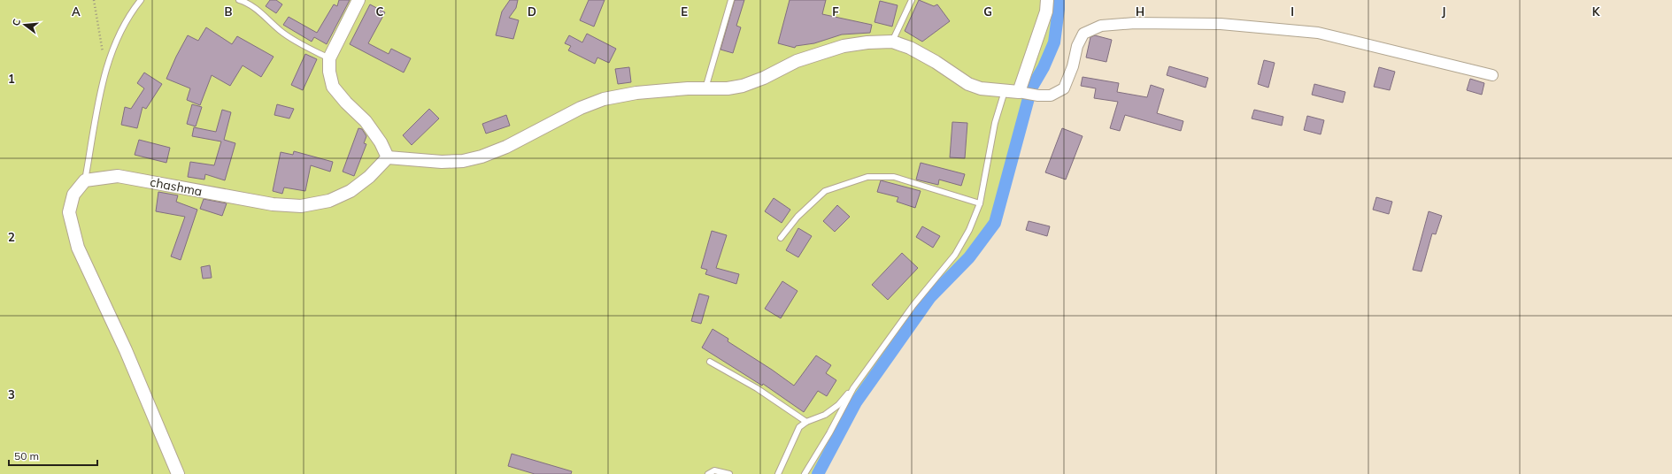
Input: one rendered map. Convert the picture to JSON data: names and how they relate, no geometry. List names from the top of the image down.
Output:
{
  "streets": {
    "street": ["сhashma"]
  },
  "scale_bar": "50 m",
  "north": "left",
  "grid": {
    "columns": [
      "A",
      "B",
      "C",
      "D",
      "E",
      "F",
      "G",
      "H",
      "I",
      "J",
      "K"
    ],
    "rows": ["1", "2", "3"]
  }
}
